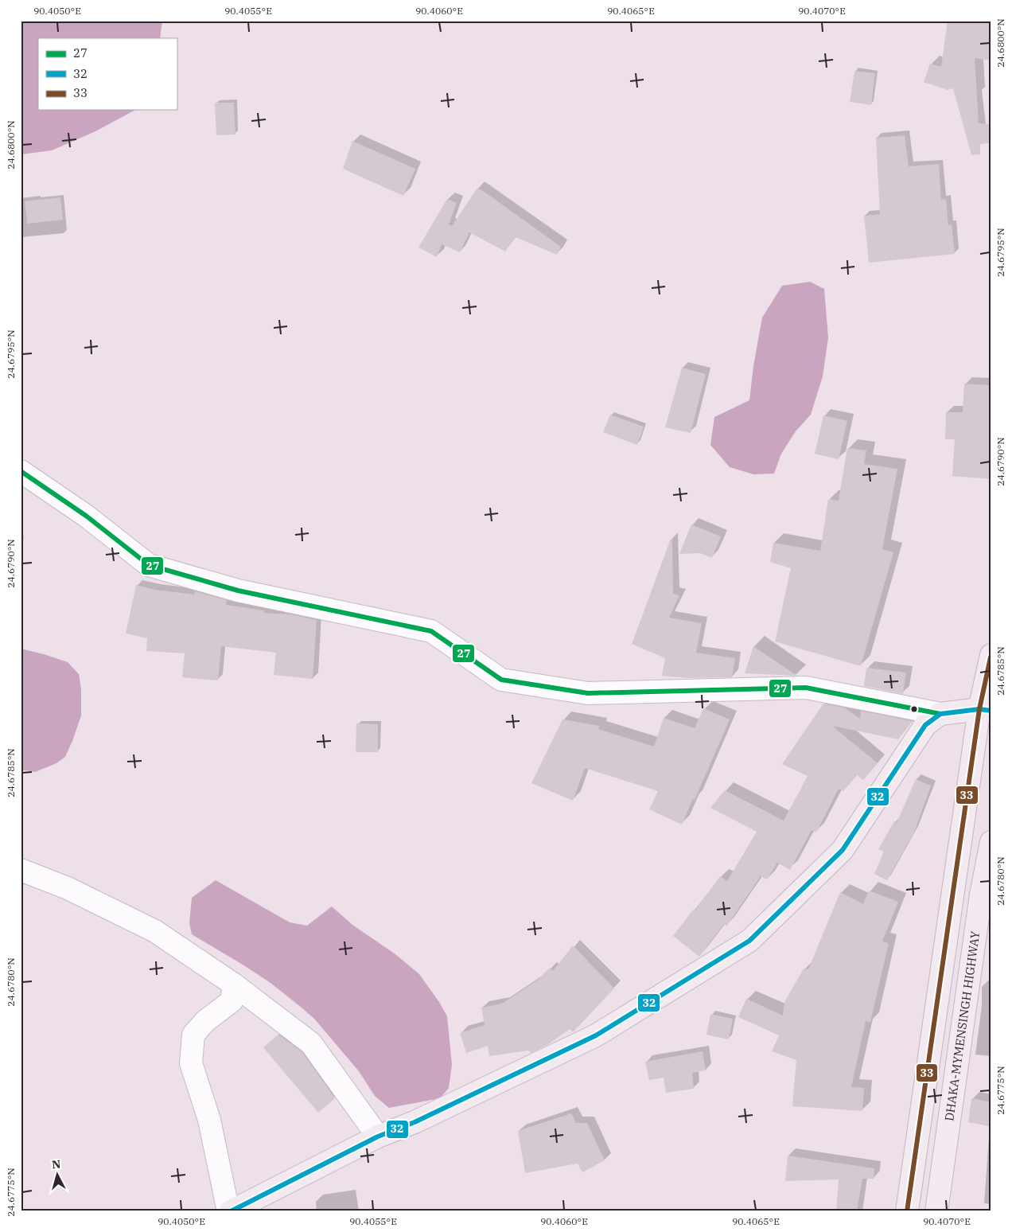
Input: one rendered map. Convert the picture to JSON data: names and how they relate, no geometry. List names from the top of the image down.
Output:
{
  "streets": {
    "highway": ["DHAKA-MYMENSINGH HIGHWAY"]
  },
  "lines": ["transit line 27", "transit line 33", "transit line 32"],
  "legend": ["27", "32", "33"],
  "north": "top",
  "coordinates": [
    "90.4050°E",
    "90.4055°E",
    "90.4060°E",
    "90.4065°E",
    "90.4070°E",
    "24.6800°N",
    "24.6795°N",
    "24.6790°N",
    "24.6785°N",
    "24.6780°N",
    "24.6775°N"
  ]
}
